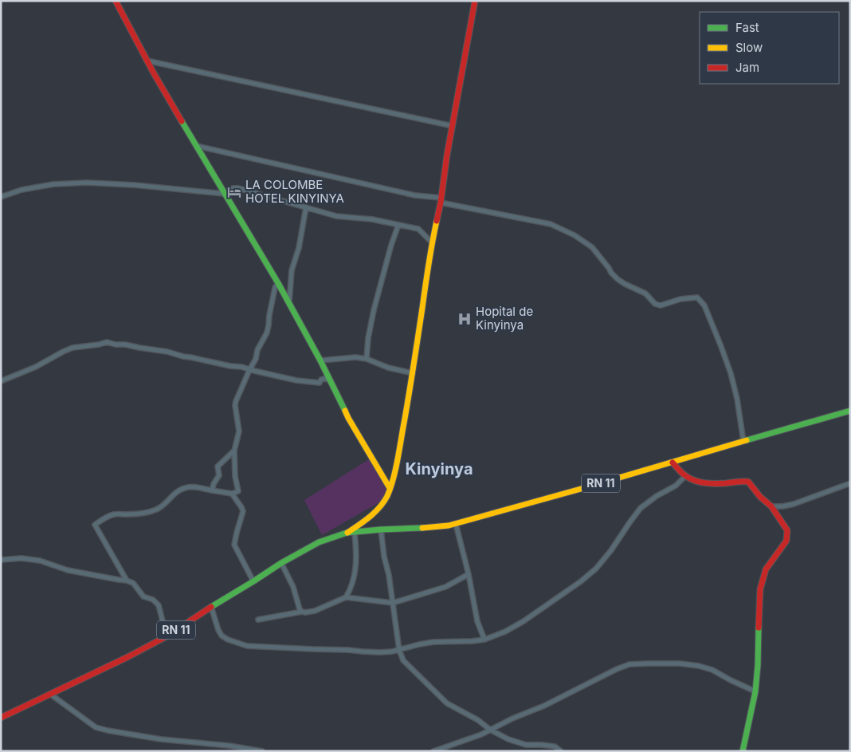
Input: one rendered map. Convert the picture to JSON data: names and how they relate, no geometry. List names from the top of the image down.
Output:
{
  "streets": {
    "main road": ["RN 11"]
  },
  "districts": ["Kinyinya"],
  "places": {
    "hotel": ["LA COLOMBE HOTEL KINYINYA"],
    "hospital": ["Hopital de Kinyinya"]
  },
  "legend": ["Fast", "Slow", "Jam"]
}
